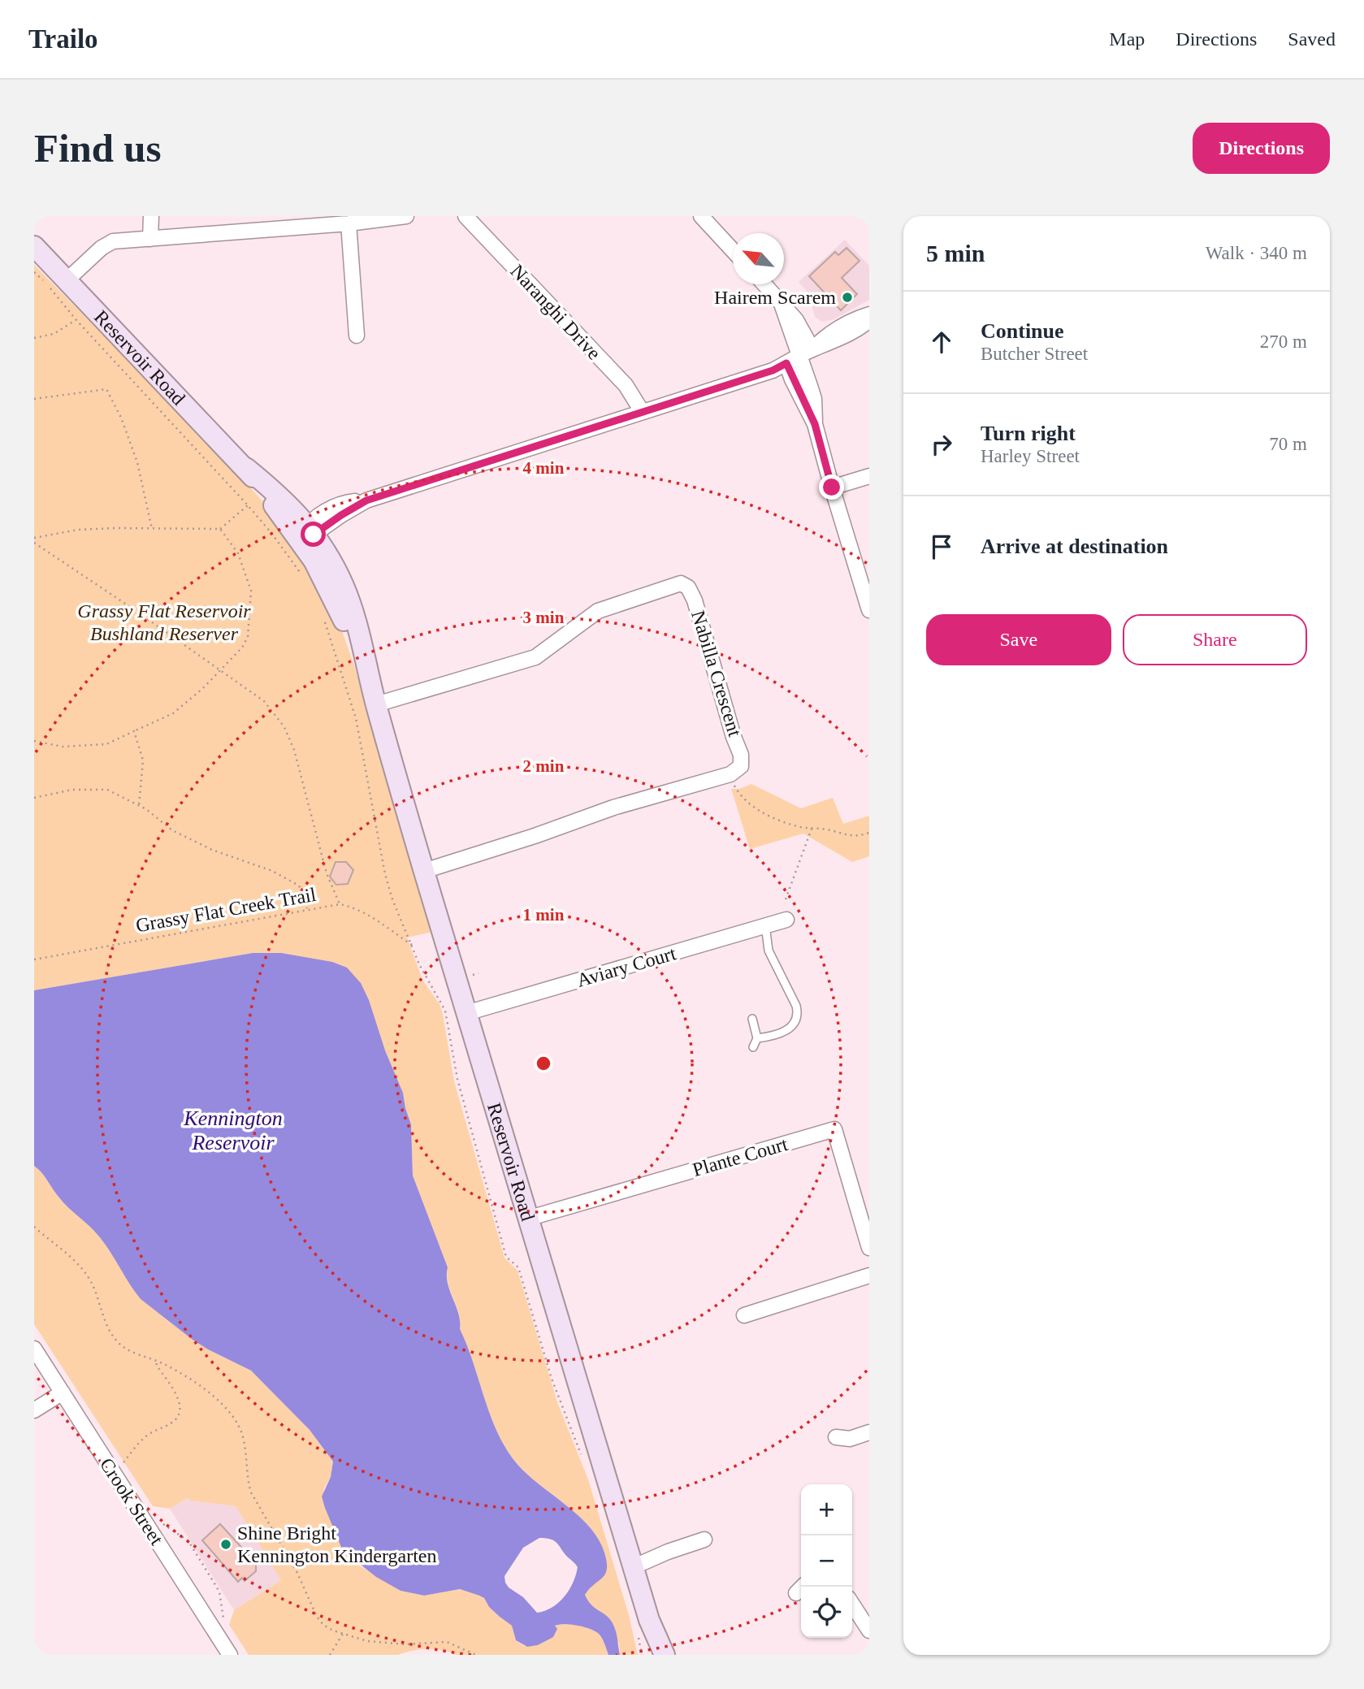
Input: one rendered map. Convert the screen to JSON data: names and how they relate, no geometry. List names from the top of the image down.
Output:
{
  "streets": {
    "main road": ["Reservoir Road"],
    "street": [
      "Naranghi Drive",
      "Nabilla Crescent",
      "Aviary Court",
      "Plante Court",
      "Crook Street"
    ],
    "path": ["Grassy Flat Creek Trail"]
  },
  "crossings": [
    ["Reservoir Road", "Nabilla Crescent"],
    ["Reservoir Road", "Aviary Court"],
    ["Reservoir Road", "Plante Court"]
  ],
  "water": ["Kennington Reservoir"],
  "parks": ["Grassy Flat Reservoir Bushland Reserver"],
  "places": ["Hairem Scarem", "Shine Bright Kennington Kindergarten"],
  "north": "top left",
  "page": {
    "header": "Trailo",
    "nav": ["Map", "Directions", "Saved"],
    "buttons": [
      "Directions",
      ["Save", "Share"]
    ],
    "title": "Find us",
    "heading": ["5 min", "Walk · 340 m"],
    "list": [
      ["Continue", "Butcher Street", "270 m"],
      ["Turn right", "Harley Street", "70 m"],
      "Arrive at destination"
    ],
    "map_buttons": ["+", "−"]
  },
  "rings": [
    "4 min",
    "3 min",
    "2 min",
    "1 min"
  ]
}
